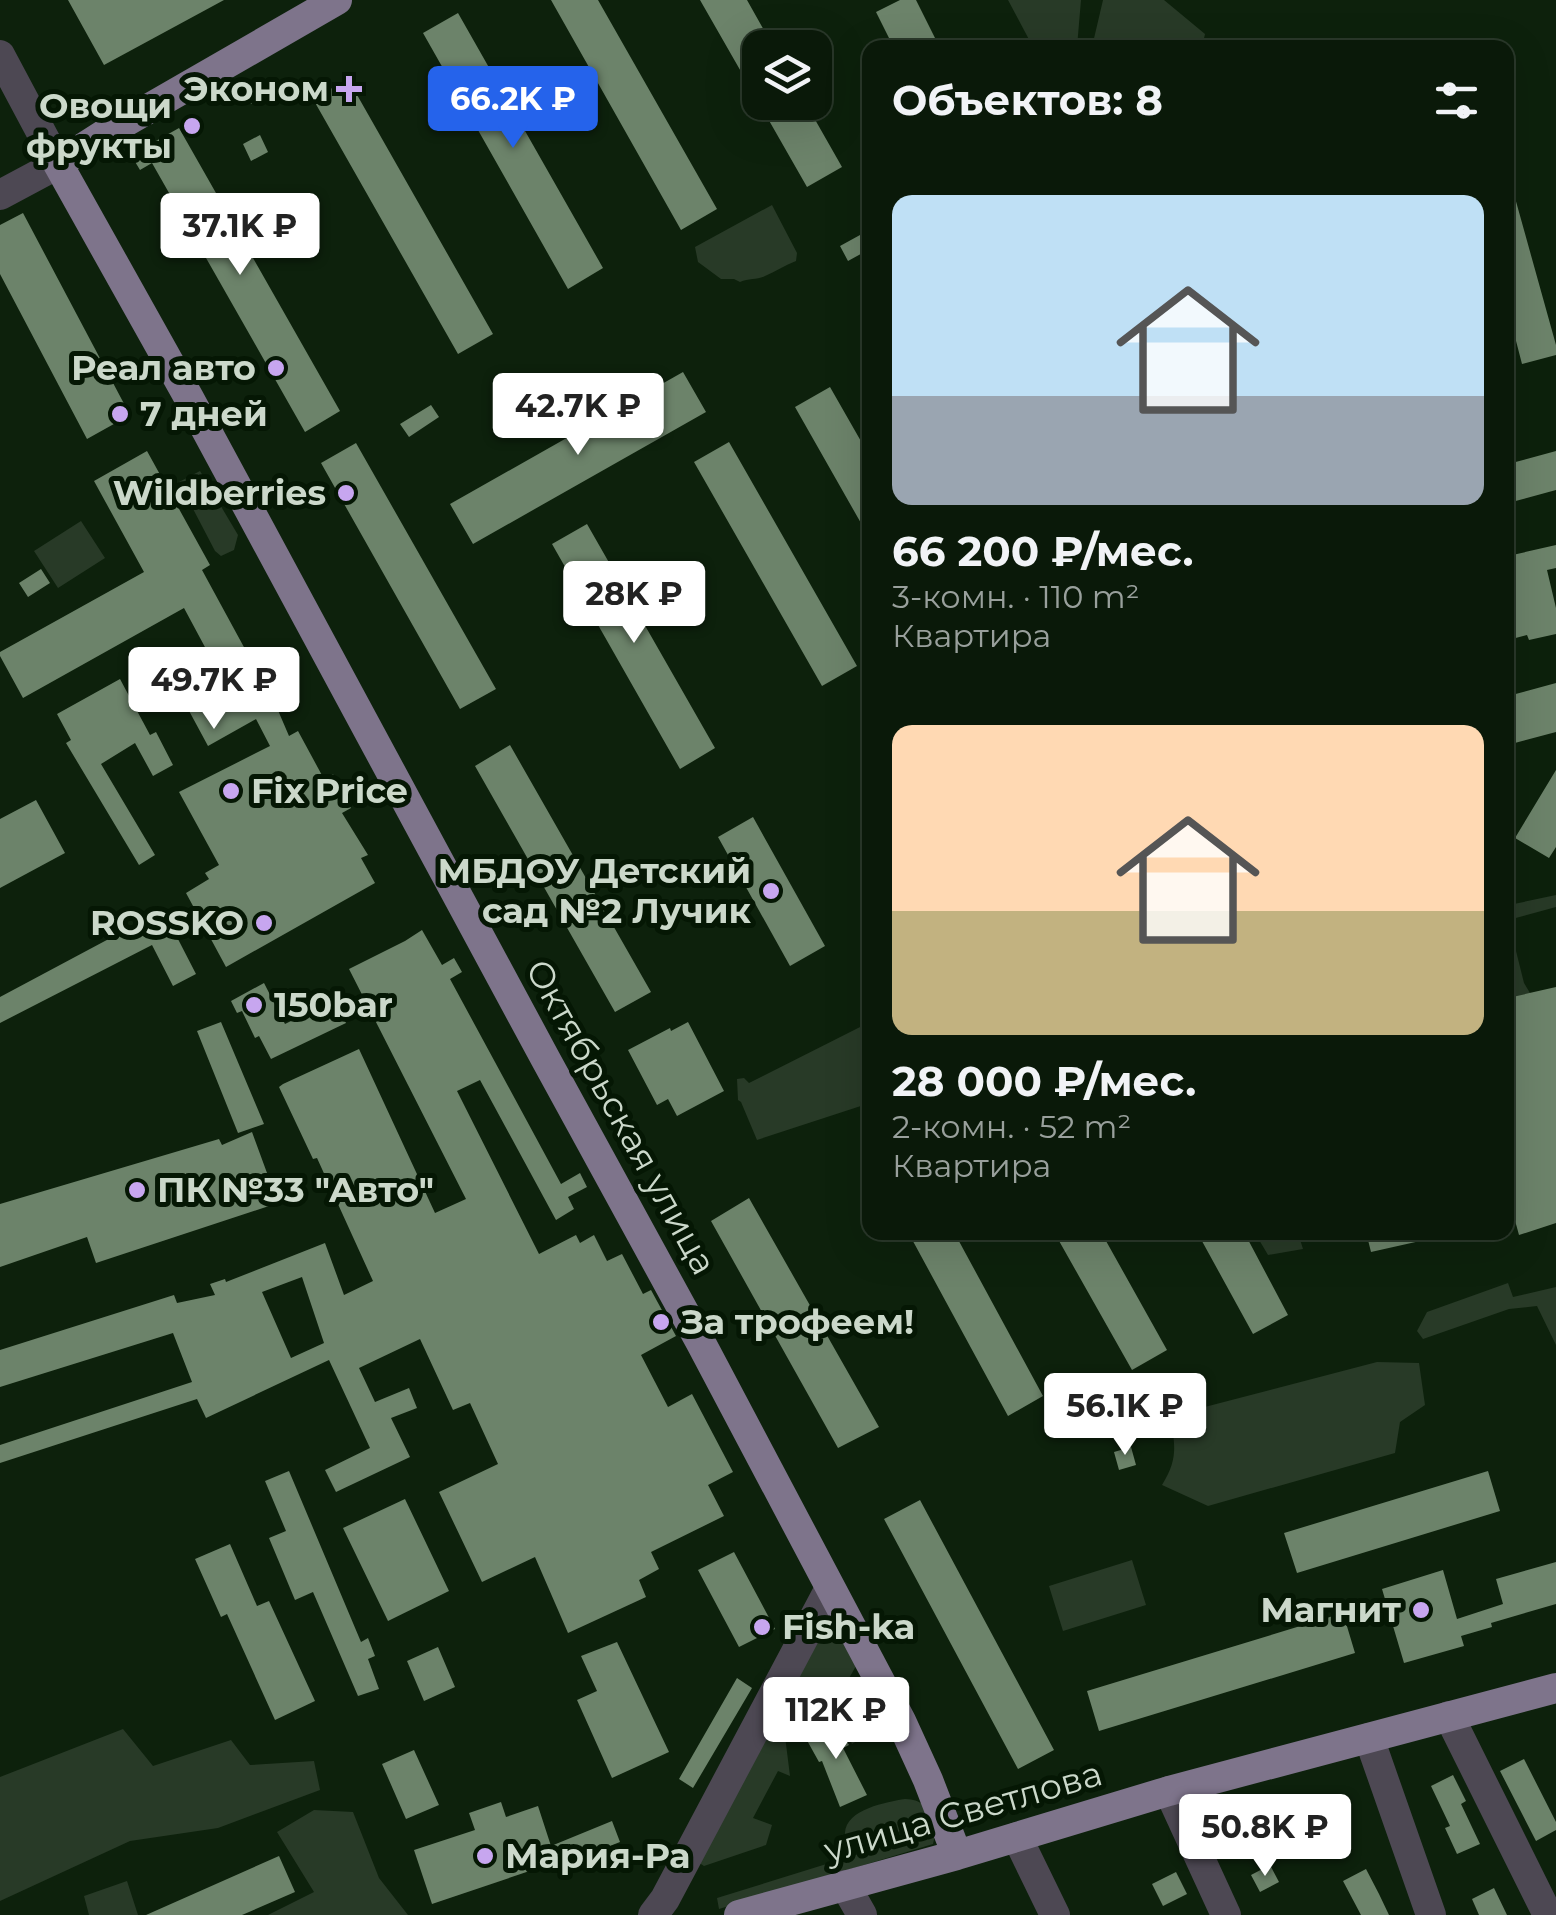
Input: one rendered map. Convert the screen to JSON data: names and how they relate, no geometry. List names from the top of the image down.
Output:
{
  "streets": {
    "main road": ["Октябрьская улица", "улица Светлова"]
  },
  "crossings": [
    ["Октябрьская улица", "улица Светлова"]
  ],
  "places": {
    "health": ["Эконом"],
    "other": [
      "Овощи фрукты",
      "Реал авто",
      "7 дней",
      "Wildberries",
      "Fix Price",
      "МБДОУ Детский сад №2 Лучик",
      "ROSSKO",
      "150bar",
      "ПК №33 \"Авто\"",
      "За трофеем!",
      "Магнит",
      "Fish-ka",
      "Мария-Ра"
    ]
  },
  "page": {
    "heading": "Объектов: 8",
    "price": [
      "66.2K ₽",
      "37.1K ₽",
      "42.7K ₽",
      "28K ₽",
      "49.7K ₽",
      "56.1K ₽",
      "112K ₽",
      "50.8K ₽"
    ],
    "list": [
      {
        "name": "66 200 ₽/мес.",
        "note": "3-комн. · 110 m² · Квартира"
      },
      {
        "name": "28 000 ₽/мес.",
        "note": "2-комн. · 52 m² · Квартира"
      }
    ]
  }
}
